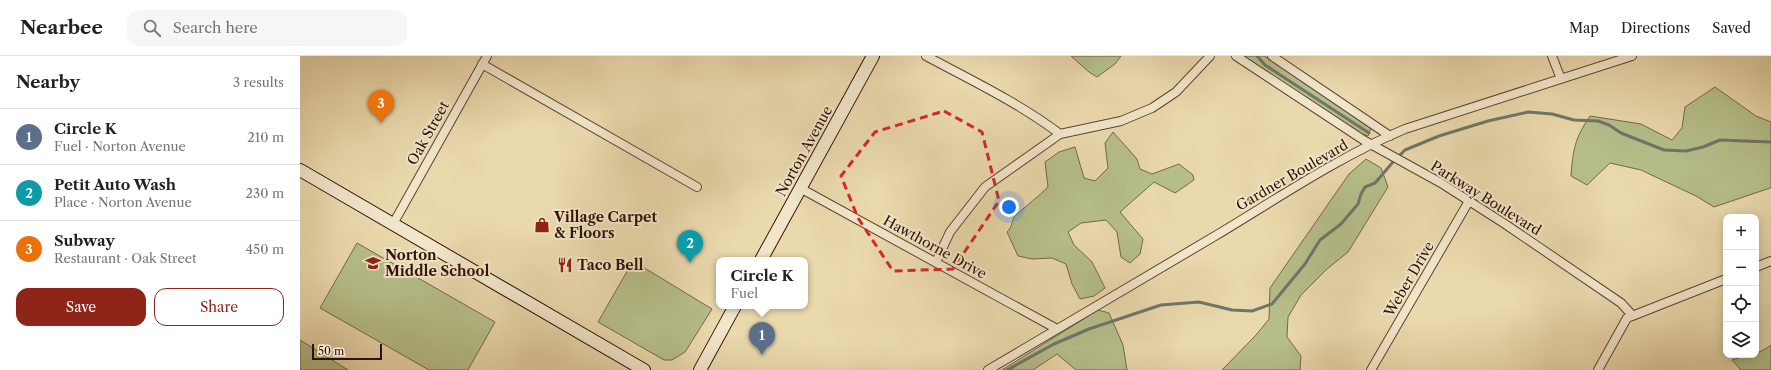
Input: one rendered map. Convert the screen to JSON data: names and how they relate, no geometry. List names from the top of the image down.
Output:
{
  "streets": {
    "main road": ["Norton Avenue"],
    "street": [
      "Oak Street",
      "Gardner Boulevard",
      "Parkway Boulevard",
      "Hawthorne Drive",
      "Weber Drive"
    ]
  },
  "crossings": [
    ["Norton Avenue", "Hawthorne Drive"],
    ["Gardner Boulevard", "Parkway Boulevard"],
    ["Gardner Boulevard", "Hawthorne Drive"],
    ["Parkway Boulevard", "Weber Drive"]
  ],
  "places": {
    "shop": ["Village Carpet & Floors"],
    "school or university": ["Norton Middle School"],
    "restaurant": ["Taco Bell"]
  },
  "scale_bar": "50 m",
  "page": {
    "header": "Nearbee",
    "search": "Search here",
    "nav": ["Map", "Directions", "Saved"],
    "heading": ["Nearby", "3 results"],
    "pins": ["3", "2", "1"],
    "list": [
      {
        "mark": "1",
        "name": "Circle K",
        "note": "Fuel · Norton Avenue",
        "value": "210 m"
      },
      {
        "mark": "2",
        "name": "Petit Auto Wash",
        "note": "Place · Norton Avenue",
        "value": "230 m"
      },
      {
        "mark": "3",
        "name": "Subway",
        "note": "Restaurant · Oak Street",
        "value": "450 m"
      }
    ],
    "map_buttons": ["+", "−"],
    "popup": ["Circle K", "Fuel"],
    "buttons": ["Save", "Share"],
    "scale": "50 m"
  }
}
